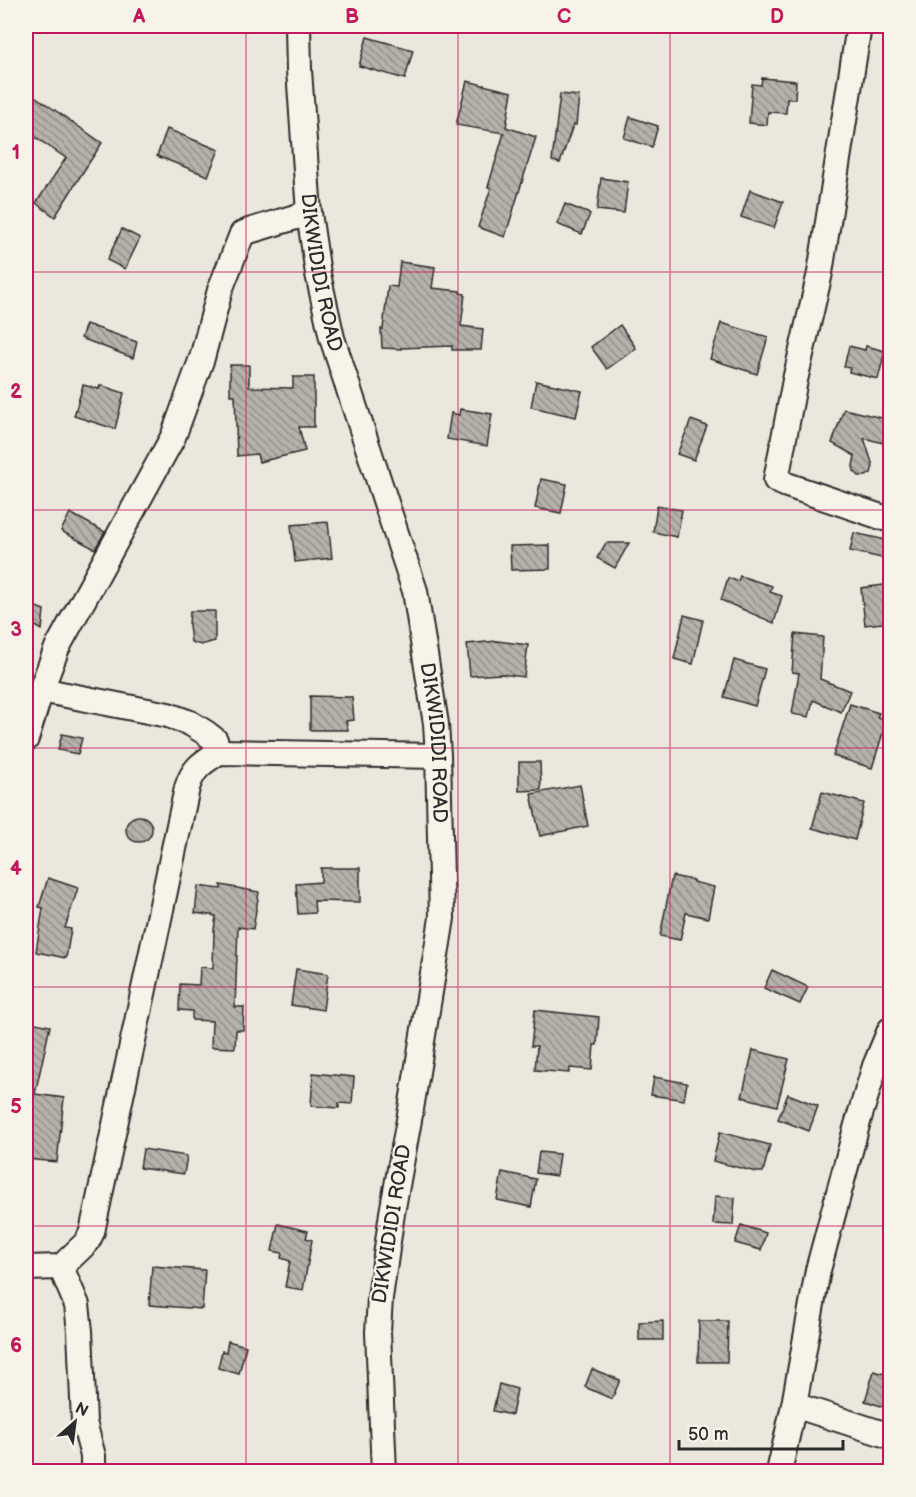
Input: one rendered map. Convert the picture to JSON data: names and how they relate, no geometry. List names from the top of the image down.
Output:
{
  "streets": {
    "street": ["DIKWIDIDI ROAD"]
  },
  "scale_bar": "50 m",
  "north": "top right",
  "grid": {
    "columns": [
      "A",
      "B",
      "C",
      "D"
    ],
    "rows": [
      "1",
      "2",
      "3",
      "4",
      "5",
      "6"
    ]
  }
}
